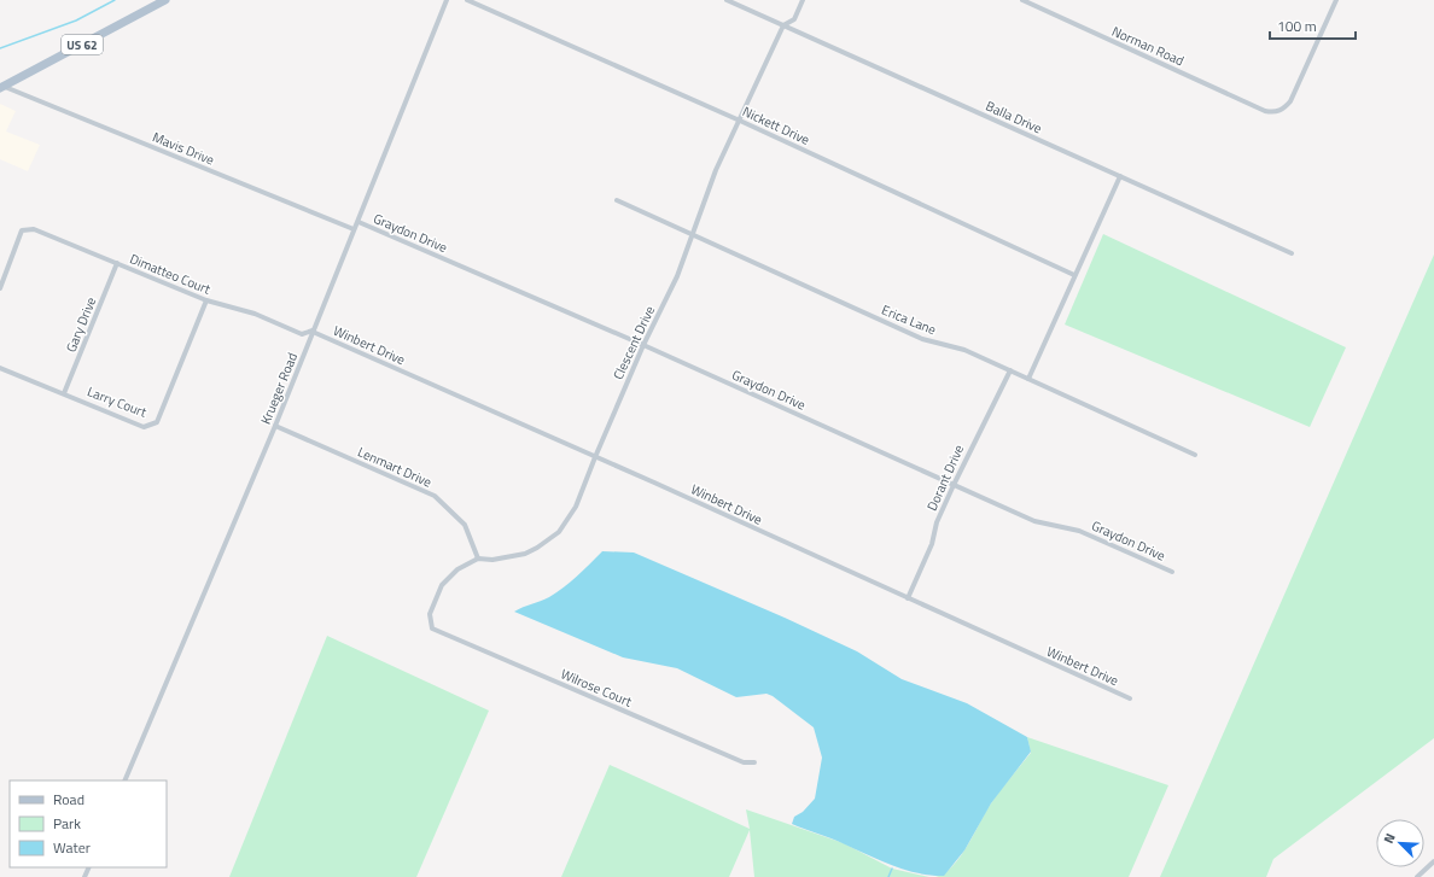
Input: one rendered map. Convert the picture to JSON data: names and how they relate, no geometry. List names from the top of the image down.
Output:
{
  "streets": {
    "main road": ["US 62"],
    "street": [
      "Norman Road",
      "Balla Drive",
      "Nickett Drive",
      "Mavis Drive",
      "Graydon Drive",
      "Dimatteo Court",
      "Erica Lane",
      "Gary Drive",
      "Clescent Drive",
      "Winbert Drive",
      "Krueger Road",
      "Larry Court",
      "Lenmart Drive",
      "Dorant Drive",
      "Wilrose Court"
    ]
  },
  "crossings": [
    ["US 62", "Mavis Drive"],
    ["Balla Drive", "Clescent Drive"],
    ["Nickett Drive", "Clescent Drive"],
    ["Mavis Drive", "Krueger Road"],
    ["Graydon Drive", "Clescent Drive"],
    ["Graydon Drive", "Krueger Road"],
    ["Graydon Drive", "Dorant Drive"],
    ["Dimatteo Court", "Gary Drive"],
    ["Dimatteo Court", "Winbert Drive"],
    ["Dimatteo Court", "Krueger Road"],
    ["Dimatteo Court", "Larry Court"],
    ["Erica Lane", "Clescent Drive"],
    ["Erica Lane", "Dorant Drive"],
    ["Gary Drive", "Larry Court"],
    ["Clescent Drive", "Winbert Drive"],
    ["Clescent Drive", "Lenmart Drive"],
    ["Clescent Drive", "Wilrose Court"],
    ["Winbert Drive", "Krueger Road"],
    ["Winbert Drive", "Dorant Drive"],
    ["Krueger Road", "Lenmart Drive"]
  ],
  "legend": ["Road", "Park", "Water"],
  "scale_bar": "100 m",
  "north": "top left"
}
